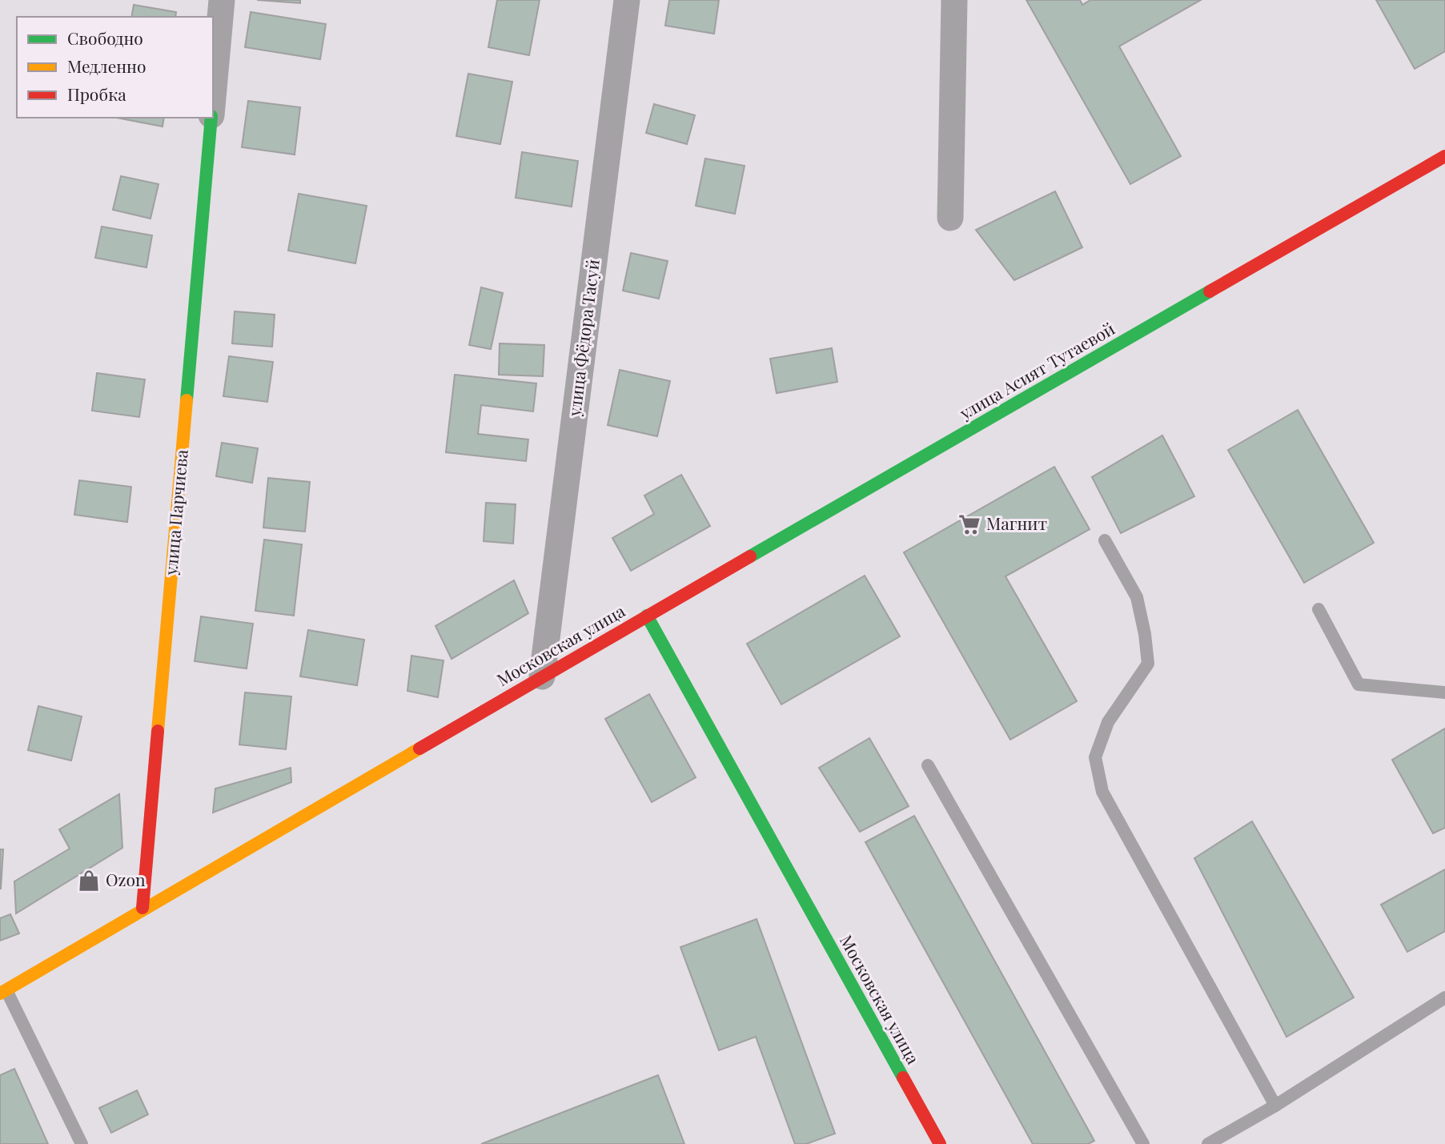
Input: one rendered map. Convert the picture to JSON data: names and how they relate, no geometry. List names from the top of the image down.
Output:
{
  "streets": {
    "main road": ["улица Асият Тутаевой", "улица Парчиева", "Московская улица"],
    "street": ["улица Фёдора Тасуй"]
  },
  "crossings": [
    ["улица Фёдора Тасуй", "Московская улица"],
    ["улица Асият Тутаевой", "Московская улица"],
    ["улица Парчиева", "Московская улица"]
  ],
  "places": {
    "supermarket": ["Магнит"],
    "shop": ["Ozon"]
  },
  "legend": ["Свободно", "Медленно", "Пробка"]
}
